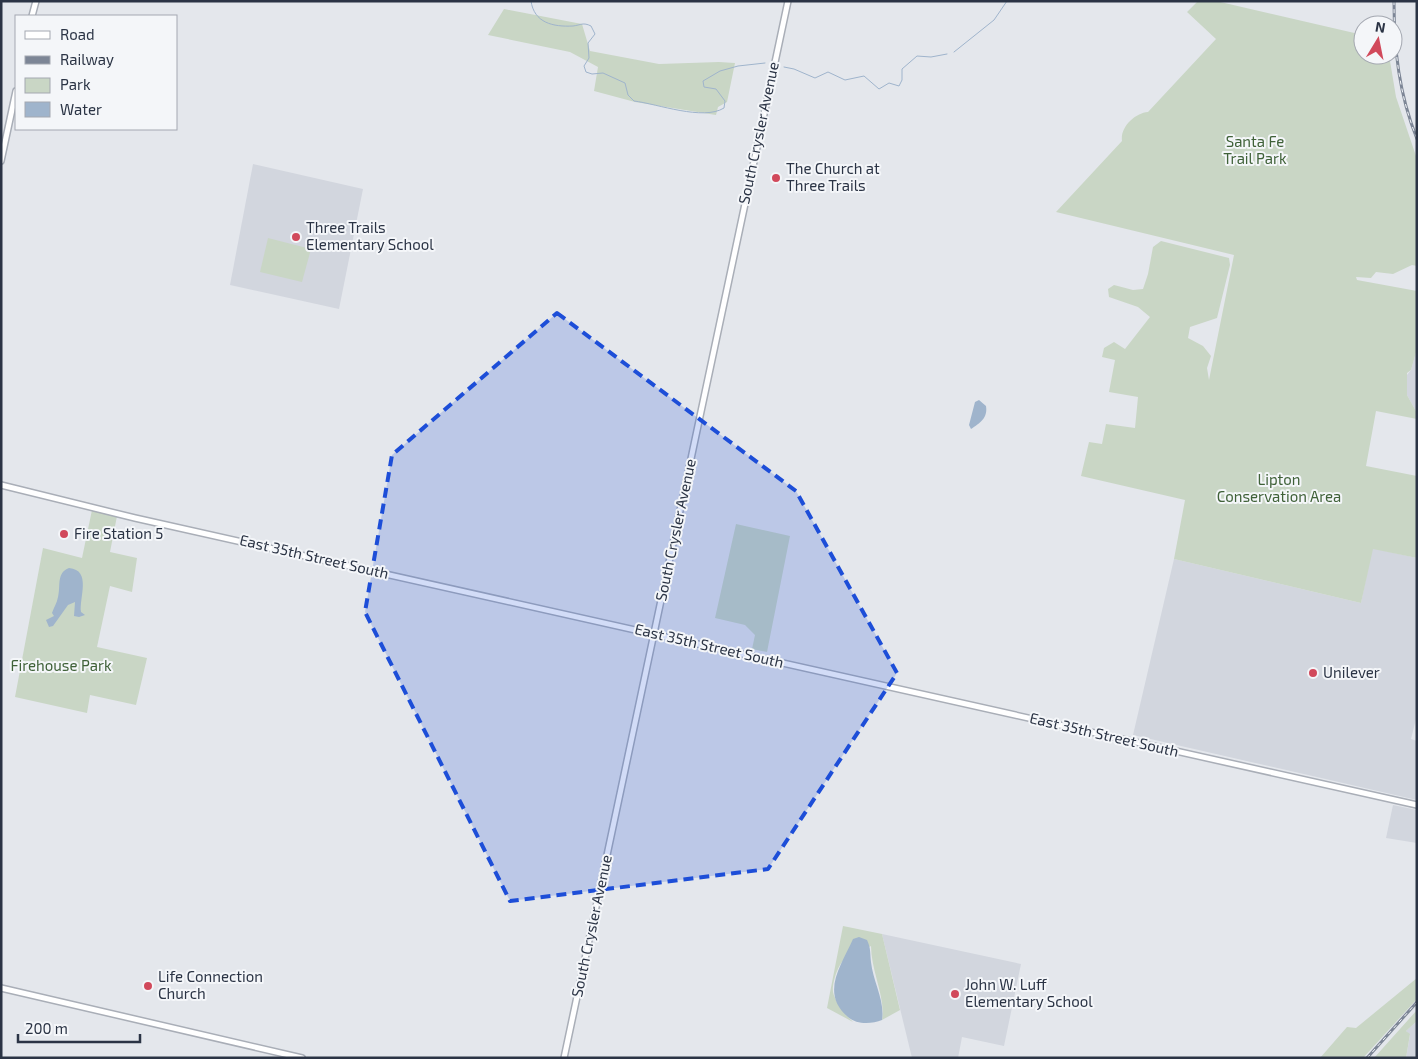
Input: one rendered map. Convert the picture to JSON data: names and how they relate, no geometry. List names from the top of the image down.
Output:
{
  "streets": {
    "main road": ["South Crysler Avenue", "East 35th Street South"]
  },
  "crossings": [
    ["South Crysler Avenue", "East 35th Street South"]
  ],
  "parks": ["Santa Fe Trail Park", "Lipton Conservation Area", "Firehouse Park"],
  "places": [
    "The Church at Three Trails",
    "Three Trails Elementary School",
    "Fire Station 5",
    "Unilever",
    "Life Connection Church",
    "John W. Luff Elementary School"
  ],
  "legend": [
    "Road",
    "Railway",
    "Park",
    "Water"
  ],
  "scale_bar": "200 m",
  "north": "top"
}
